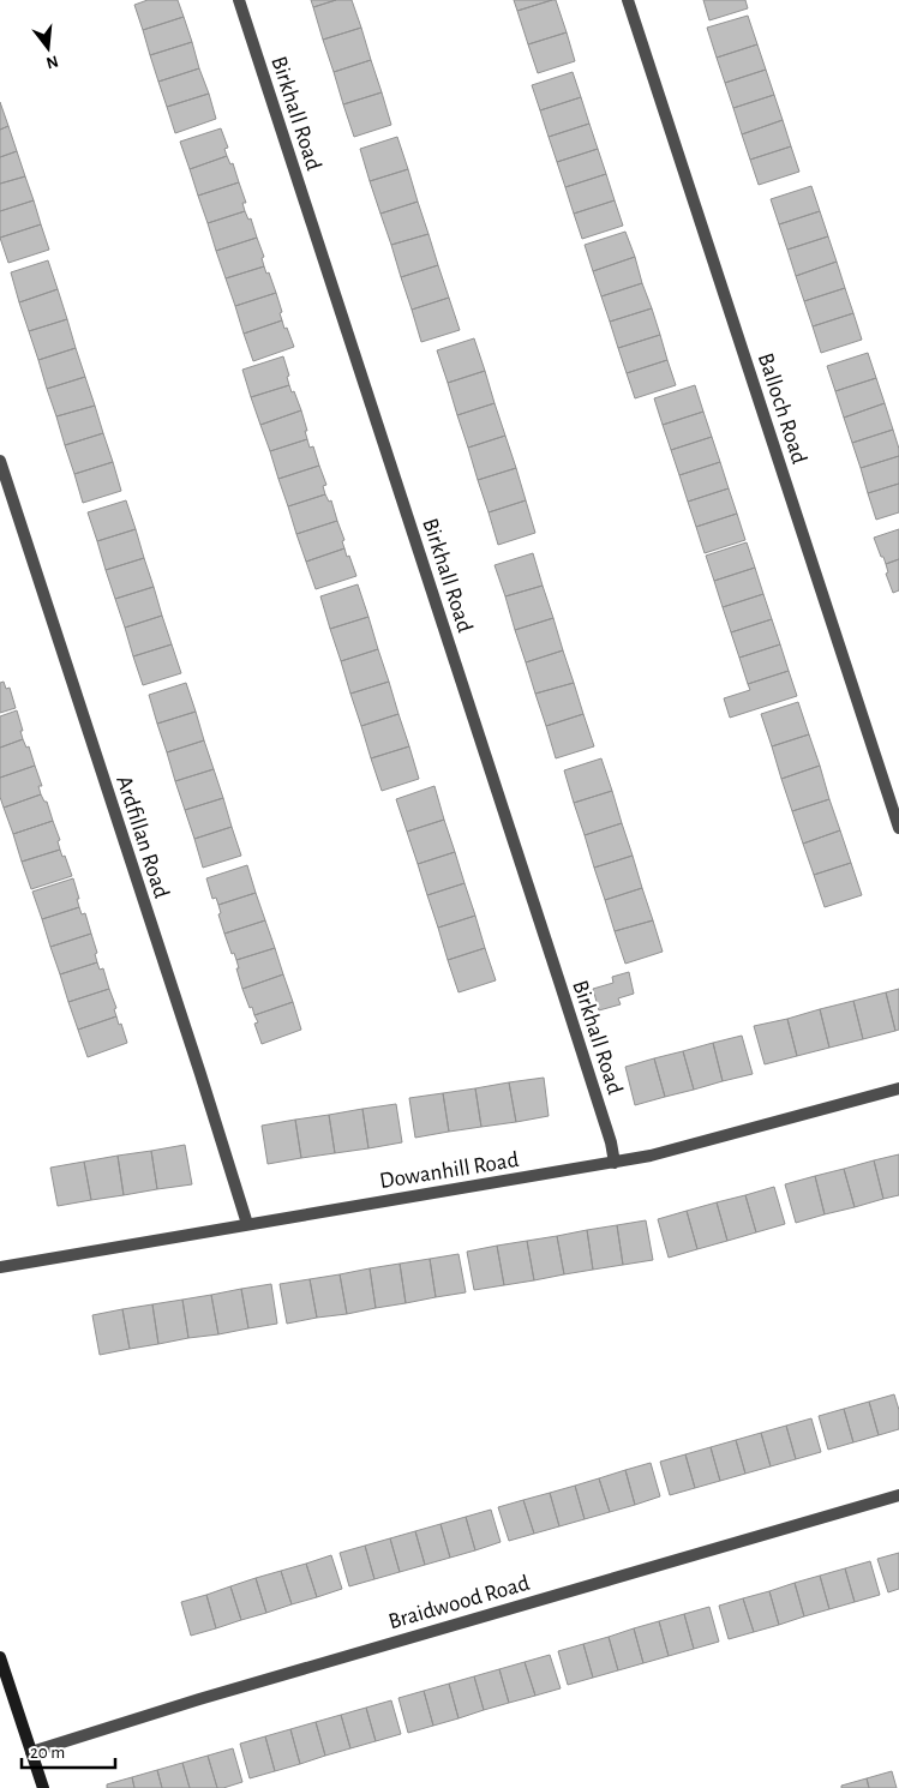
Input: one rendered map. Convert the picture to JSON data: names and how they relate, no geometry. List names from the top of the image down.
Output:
{
  "streets": {
    "street": [
      "Birkhall Road",
      "Balloch Road",
      "Ardfillan Road",
      "Dowanhill Road",
      "Braidwood Road"
    ]
  },
  "crossings": [
    ["Birkhall Road", "Dowanhill Road"],
    ["Ardfillan Road", "Dowanhill Road"]
  ],
  "scale_bar": "20 m",
  "north": "bottom"
}
